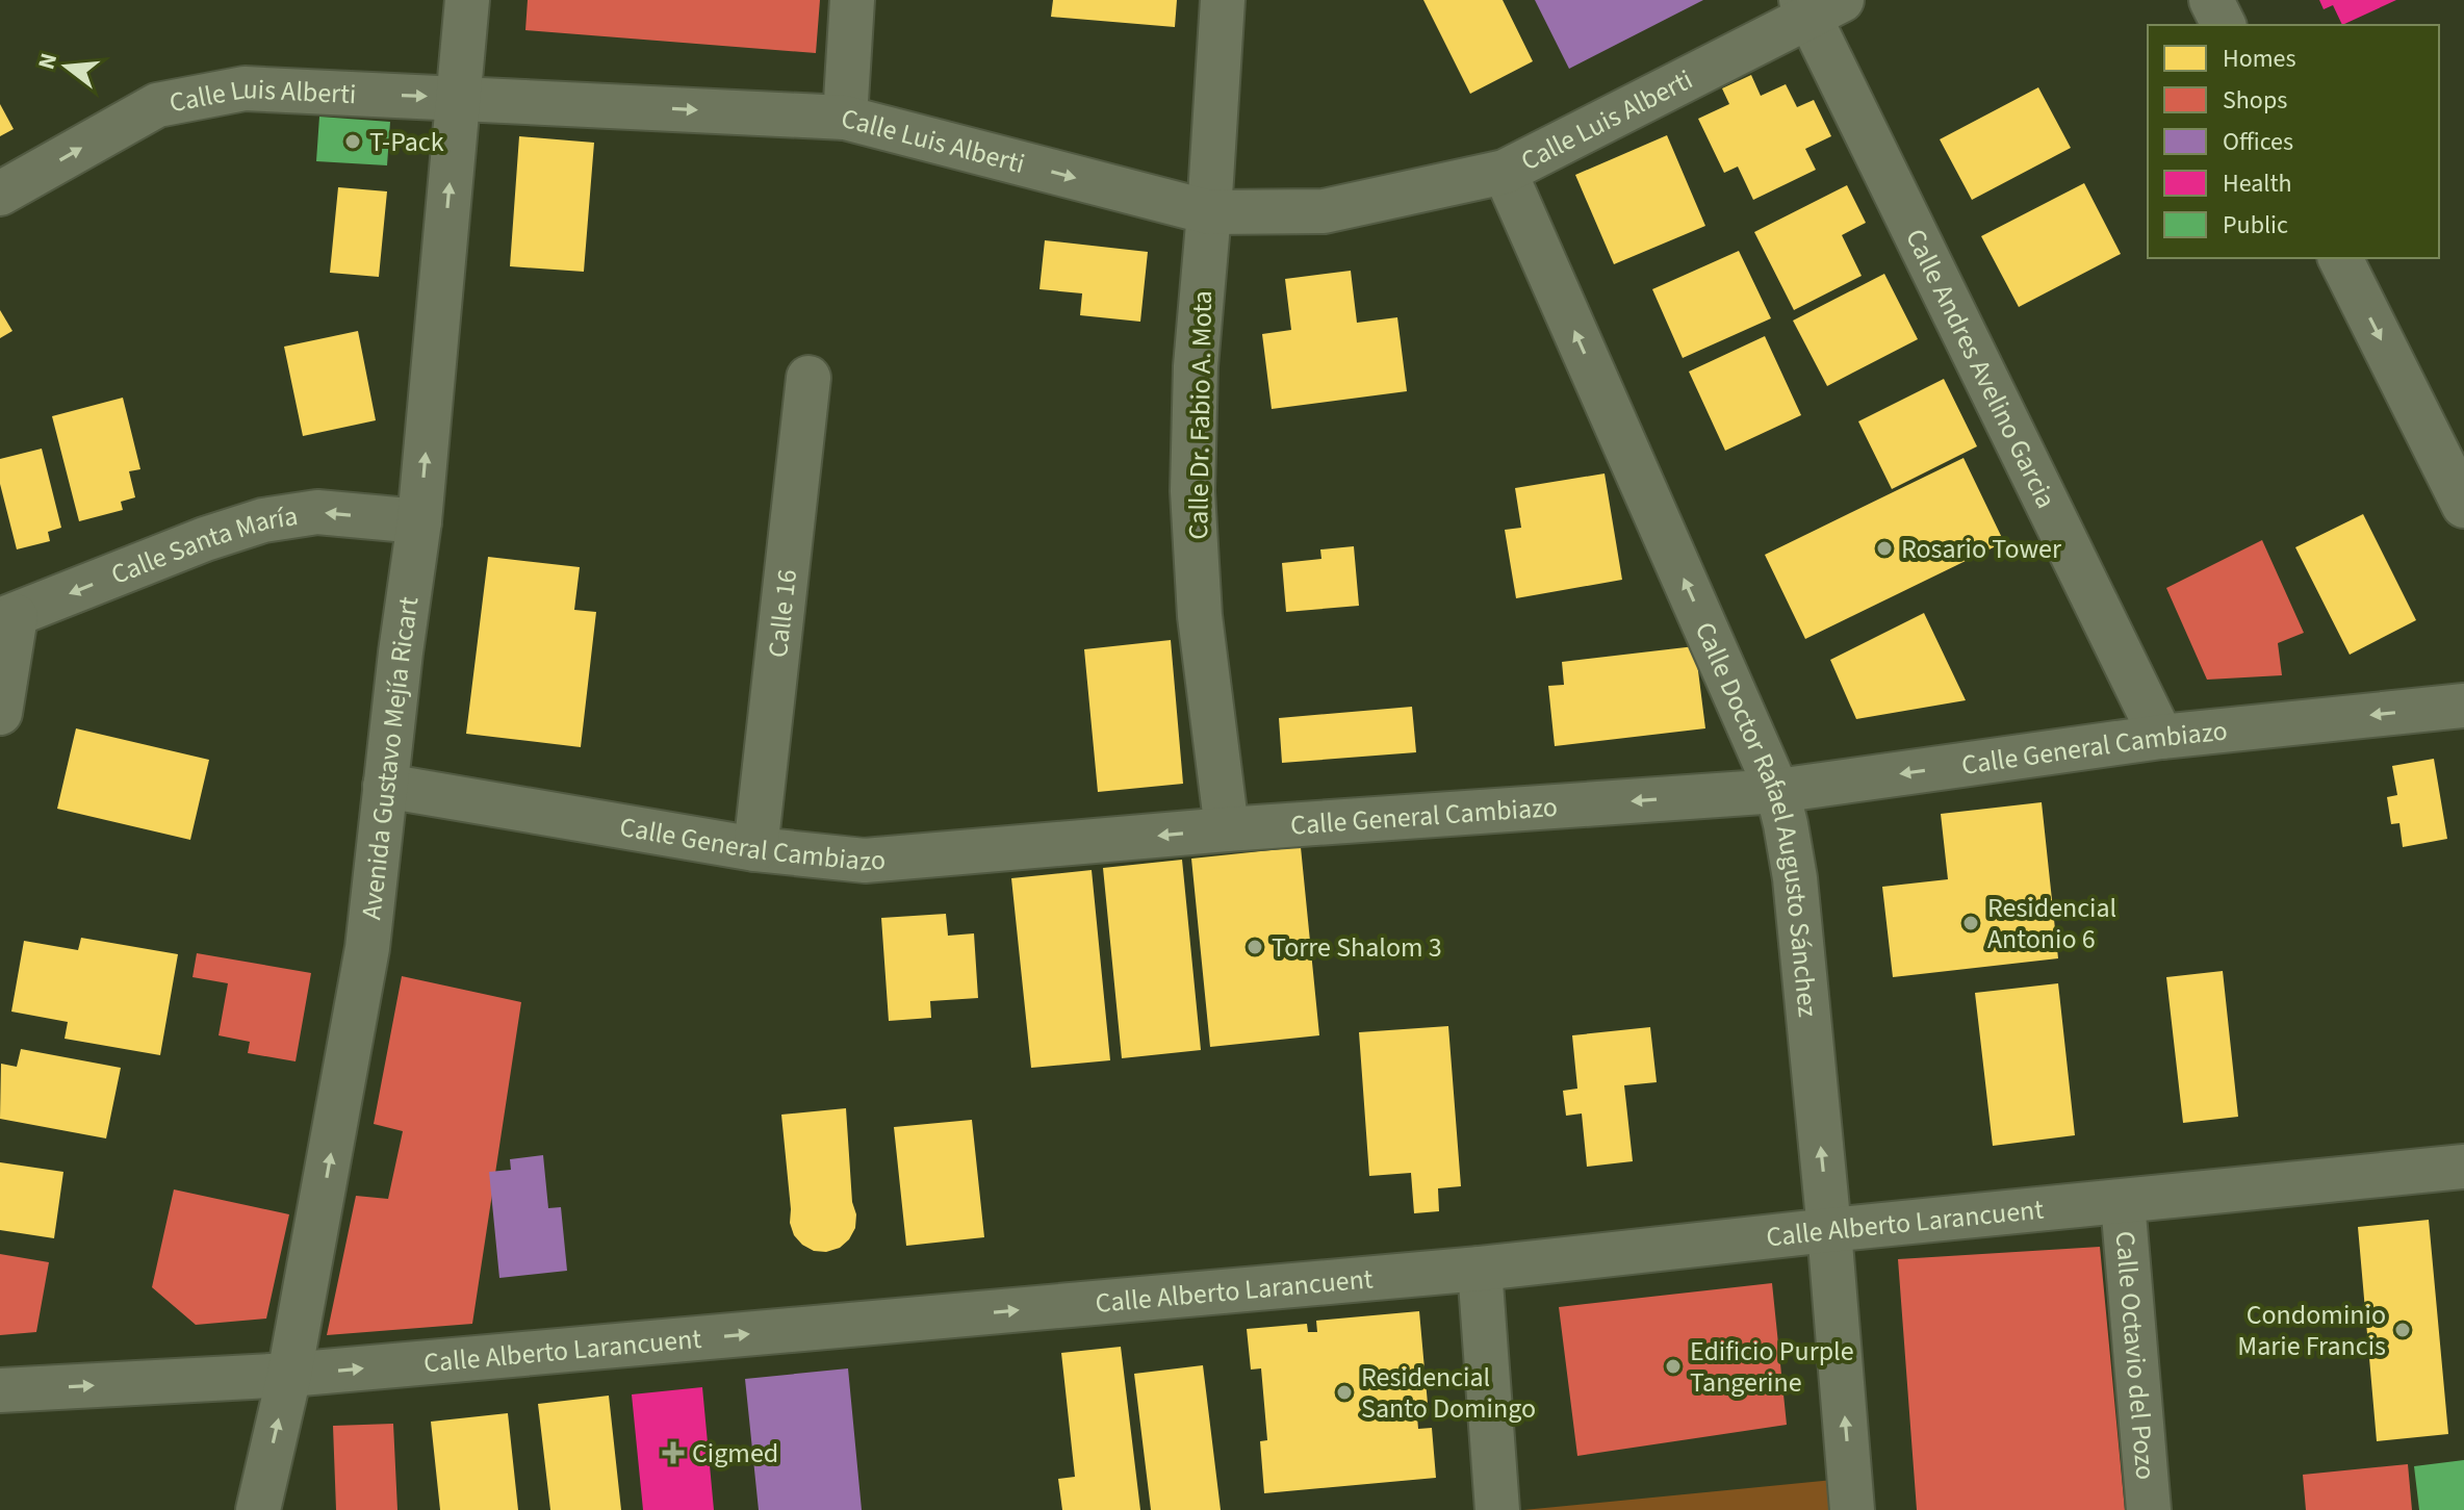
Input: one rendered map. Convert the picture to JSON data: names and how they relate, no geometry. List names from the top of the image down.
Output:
{
  "streets": {
    "street": [
      "Calle Luis Alberti",
      "Calle Andres Avelino Garcia",
      "Calle Dr. Fabio A. Mota",
      "Calle Santa María",
      "Calle 16",
      "Calle General Cambiazo",
      "Avenida Gustavo Mejía Ricart",
      "Calle Doctor Rafael Augusto Sánchez",
      "Calle Alberto Larancuent",
      "Calle Octavio del Pozo"
    ]
  },
  "crossings": [
    ["Calle Luis Alberti", "Calle Andres Avelino Garcia"],
    ["Calle Luis Alberti", "Calle Dr. Fabio A. Mota"],
    ["Calle Luis Alberti", "Avenida Gustavo Mejía Ricart"],
    ["Calle Luis Alberti", "Calle Doctor Rafael Augusto Sánchez"],
    ["Calle Andres Avelino Garcia", "Calle General Cambiazo"],
    ["Calle Dr. Fabio A. Mota", "Calle General Cambiazo"],
    ["Calle Santa María", "Avenida Gustavo Mejía Ricart"],
    ["Calle 16", "Calle General Cambiazo"],
    ["Calle General Cambiazo", "Avenida Gustavo Mejía Ricart"],
    ["Calle General Cambiazo", "Calle Doctor Rafael Augusto Sánchez"],
    ["Avenida Gustavo Mejía Ricart", "Calle Alberto Larancuent"],
    ["Calle Doctor Rafael Augusto Sánchez", "Calle Alberto Larancuent"],
    ["Calle Alberto Larancuent", "Calle Octavio del Pozo"]
  ],
  "one_way": [
    "Calle Luis Alberti",
    "Calle Santa María",
    "Calle General Cambiazo",
    "Avenida Gustavo Mejía Ricart",
    "Calle Doctor Rafael Augusto Sánchez",
    "Calle Alberto Larancuent"
  ],
  "places": {
    "other": [
      "T-Pack",
      "Rosario Tower",
      "Residencial Antonio 6",
      "Torre Shalom 3",
      "Condominio Marie Francis",
      "Edificio Purple Tangerine",
      "Residencial Santo Domingo"
    ],
    "health": ["Cigmed"]
  },
  "legend": [
    "Homes",
    "Shops",
    "Offices",
    "Health",
    "Public"
  ],
  "north": "left"
}
